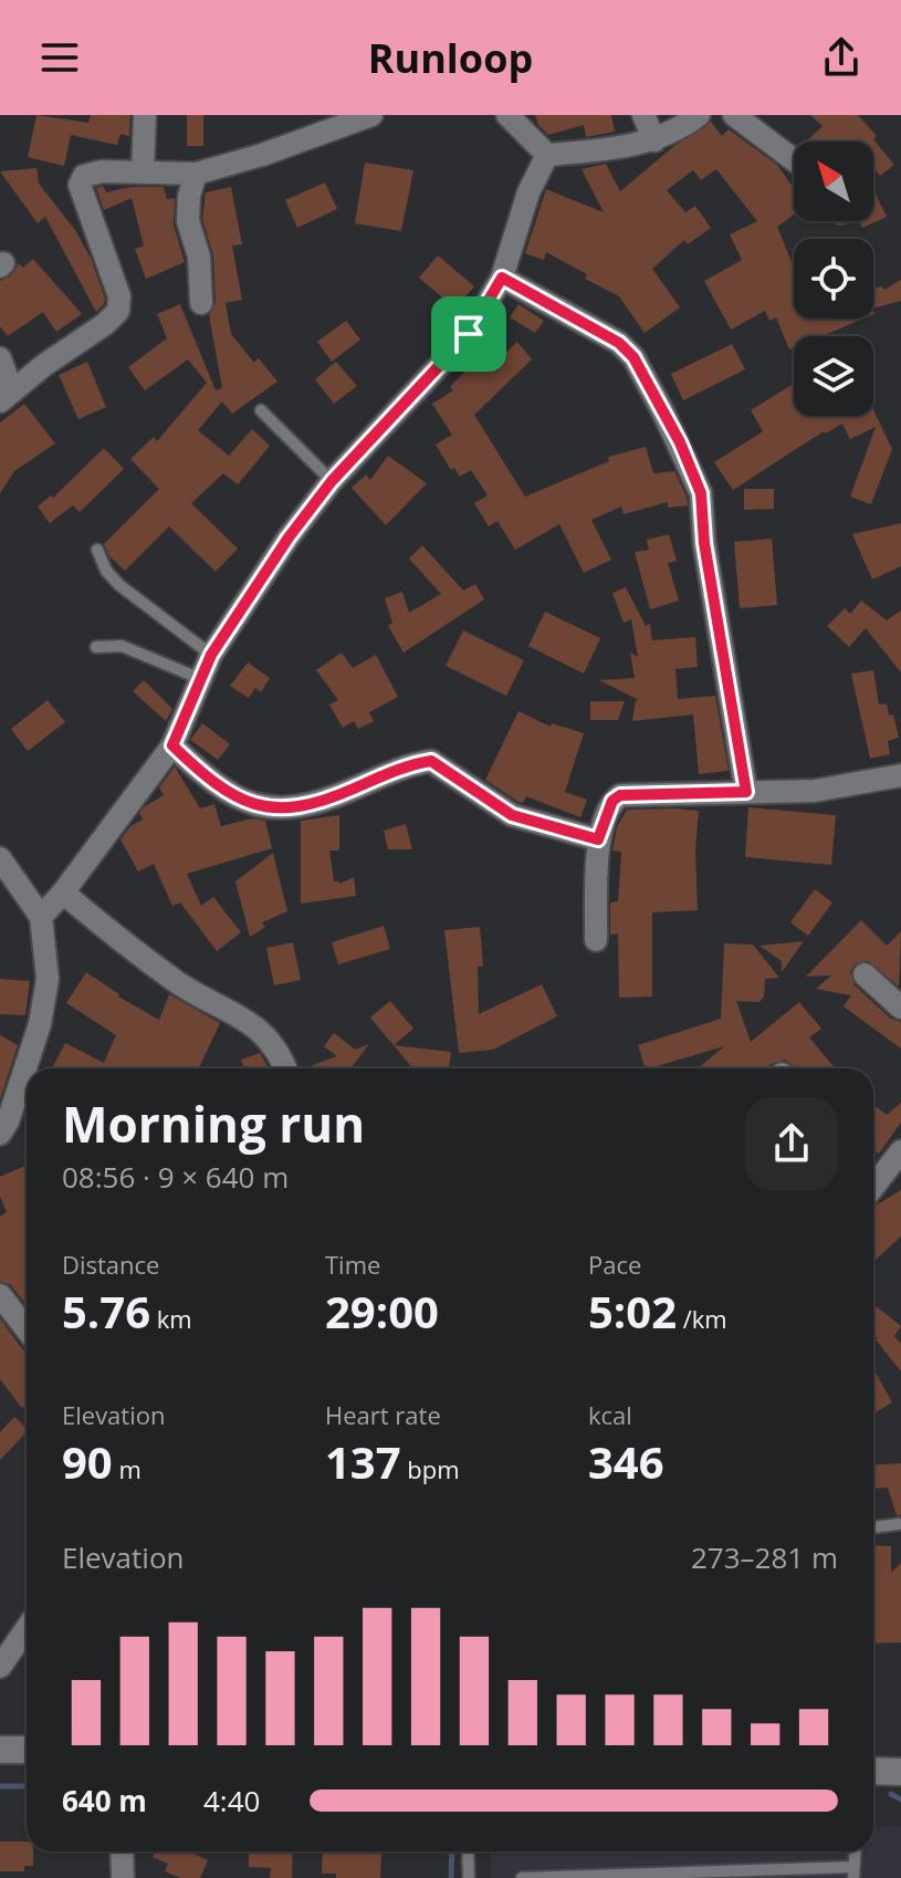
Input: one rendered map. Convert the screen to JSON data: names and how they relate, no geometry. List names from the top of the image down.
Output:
{
  "north": "top left",
  "page": {
    "header": "Runloop",
    "heading": ["Morning run", "08:56 · 9 × 640 m"],
    "stats": [
      ["Distance", "5.76 km"],
      ["Time", "29:00"],
      ["Pace", "5:02 /km"],
      ["Elevation", "90 m"],
      ["Heart rate", "137 bpm"],
      ["kcal", "346"]
    ],
    "chart": ["Elevation", "273–281 m"],
    "list": [
      {
        "name": "640 m",
        "note": "4:40"
      }
    ]
  }
}
